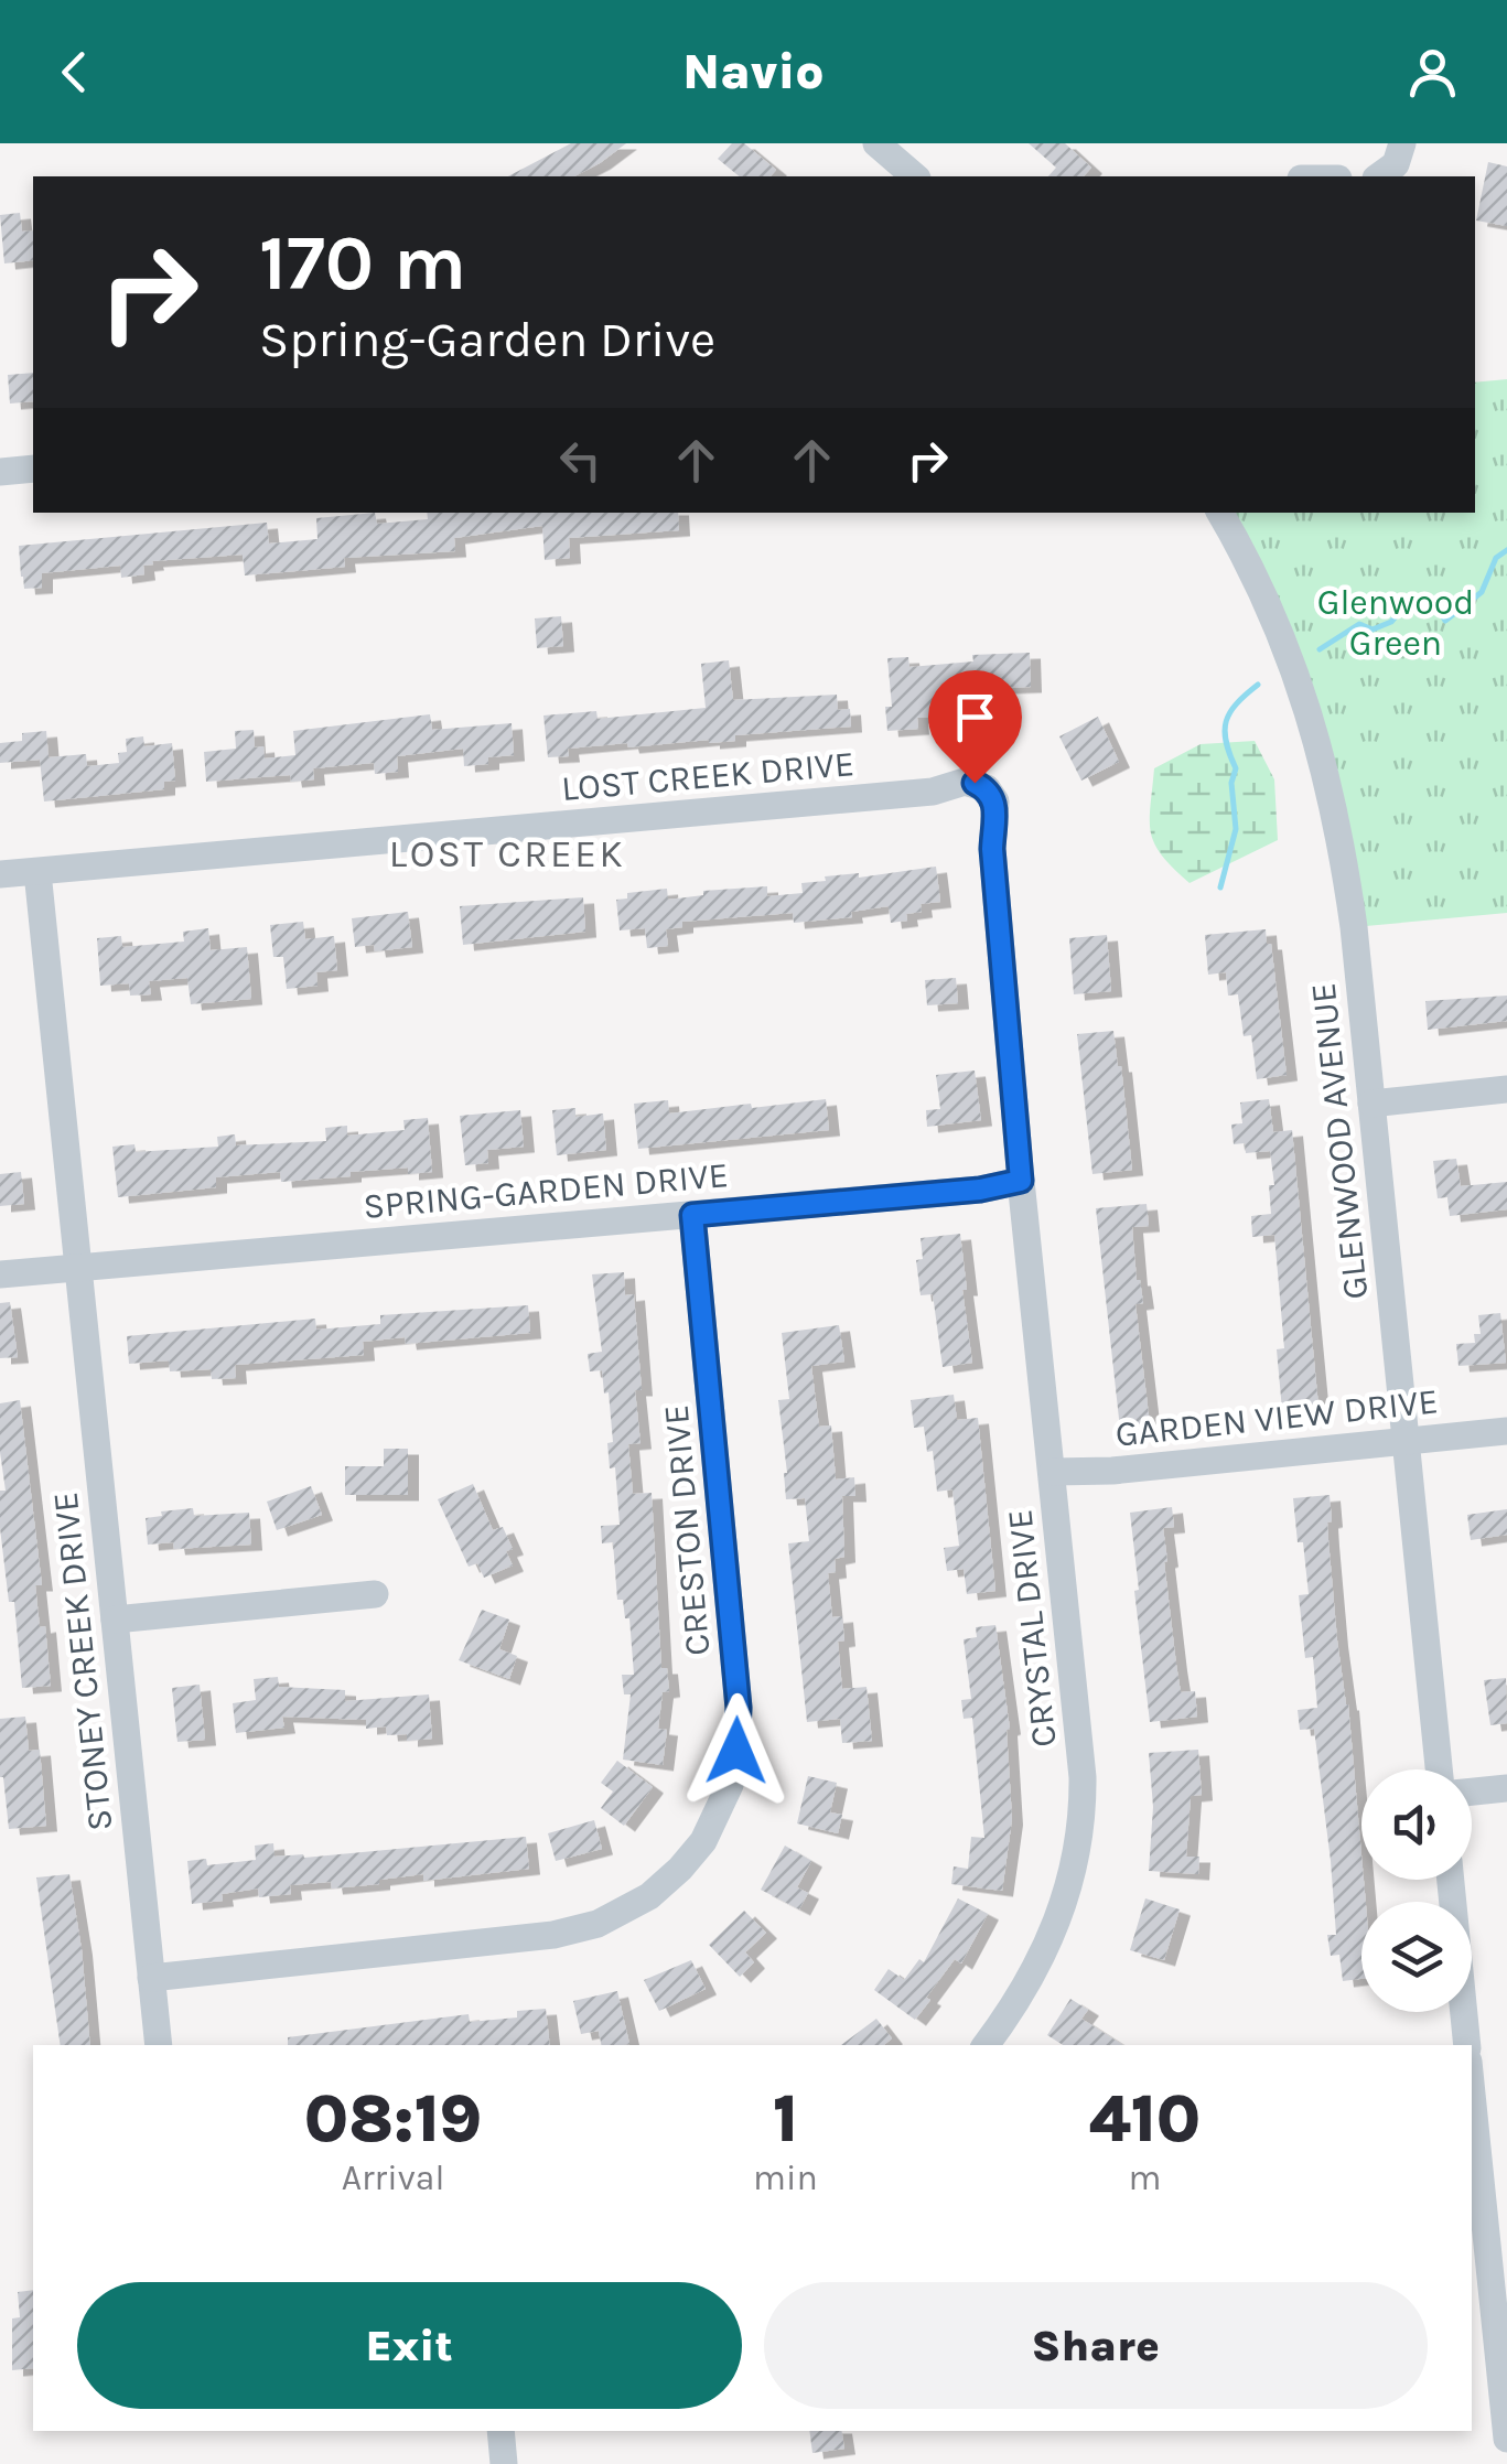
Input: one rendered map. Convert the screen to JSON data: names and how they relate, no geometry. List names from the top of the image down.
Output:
{
  "streets": {
    "street": [
      "LOST CREEK DRIVE",
      "GLENWOOD AVENUE",
      "SPRING-GARDEN DRIVE",
      "GARDEN VIEW DRIVE",
      "CRESTON DRIVE",
      "CRYSTAL DRIVE",
      "STONEY CREEK DRIVE"
    ]
  },
  "crossings": [
    ["LOST CREEK DRIVE", "SPRING-GARDEN DRIVE"],
    ["LOST CREEK DRIVE", "CRYSTAL DRIVE"],
    ["GLENWOOD AVENUE", "GARDEN VIEW DRIVE"],
    ["SPRING-GARDEN DRIVE", "CRESTON DRIVE"],
    ["SPRING-GARDEN DRIVE", "CRYSTAL DRIVE"],
    ["SPRING-GARDEN DRIVE", "STONEY CREEK DRIVE"],
    ["GARDEN VIEW DRIVE", "CRYSTAL DRIVE"],
    ["CRESTON DRIVE", "STONEY CREEK DRIVE"]
  ],
  "districts": ["LOST CREEK"],
  "parks": ["Glenwood Green"],
  "page": {
    "header": "Navio",
    "turn": ["170 m", "Spring-Garden Drive"],
    "eta": [
      "08:19",
      "Arrival",
      "1",
      "min",
      "410",
      "m"
    ],
    "buttons": ["Exit", "Share"]
  }
}
